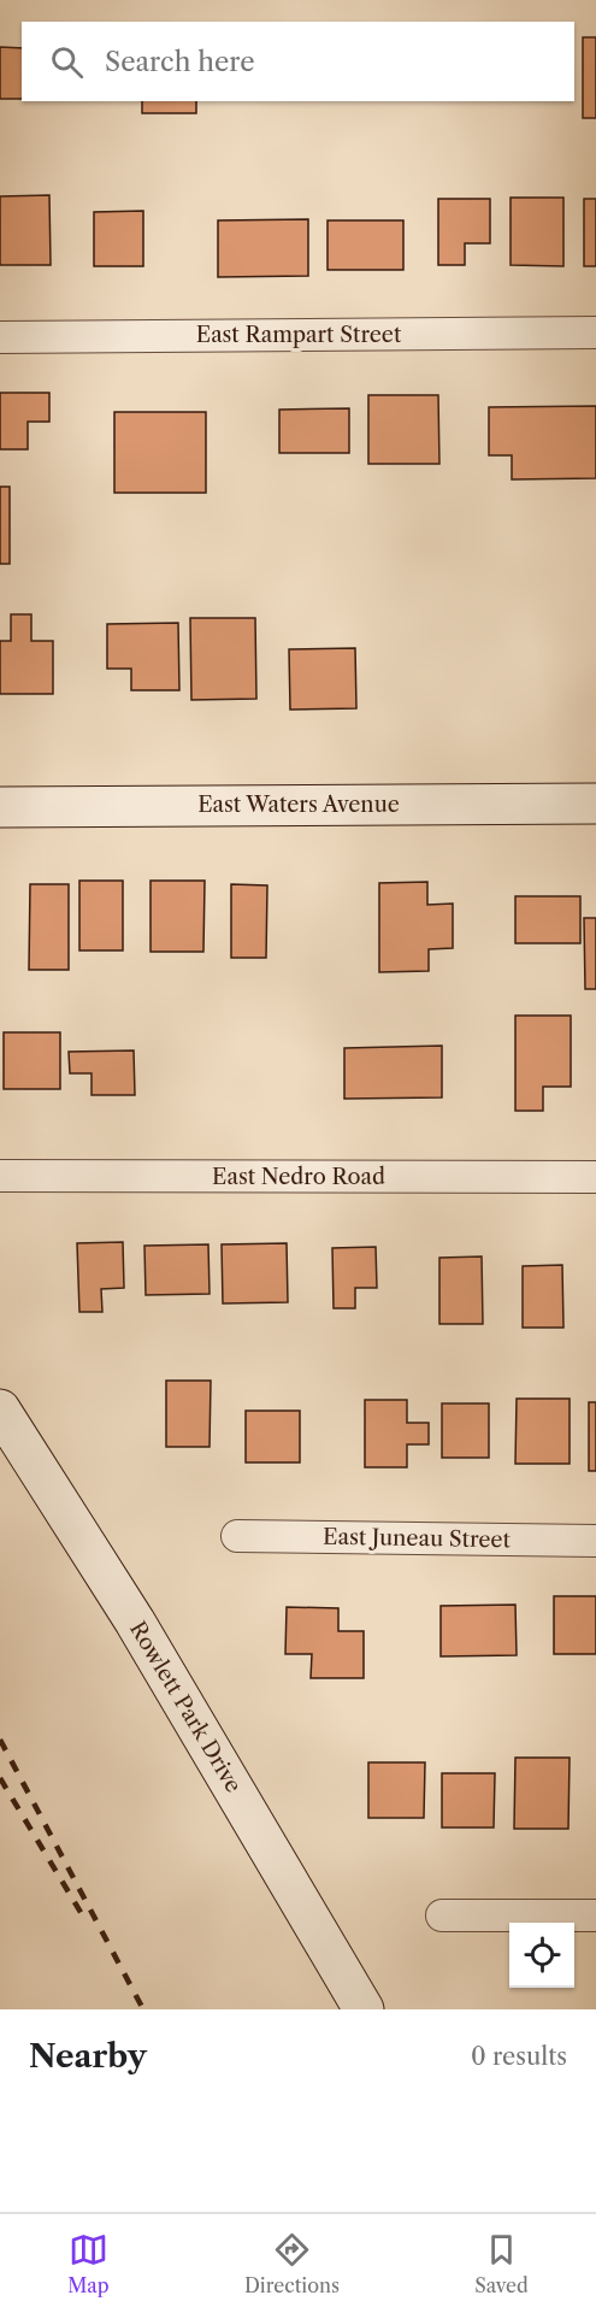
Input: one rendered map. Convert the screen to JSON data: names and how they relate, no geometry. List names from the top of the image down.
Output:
{
  "streets": {
    "street": [
      "East Rampart Street",
      "East Waters Avenue",
      "East Nedro Road",
      "East Juneau Street",
      "Rowlett Park Drive"
    ]
  },
  "page": {
    "search": "Search here",
    "heading": ["Nearby", "0 results"],
    "nav": ["Map", "Directions", "Saved"]
  }
}
